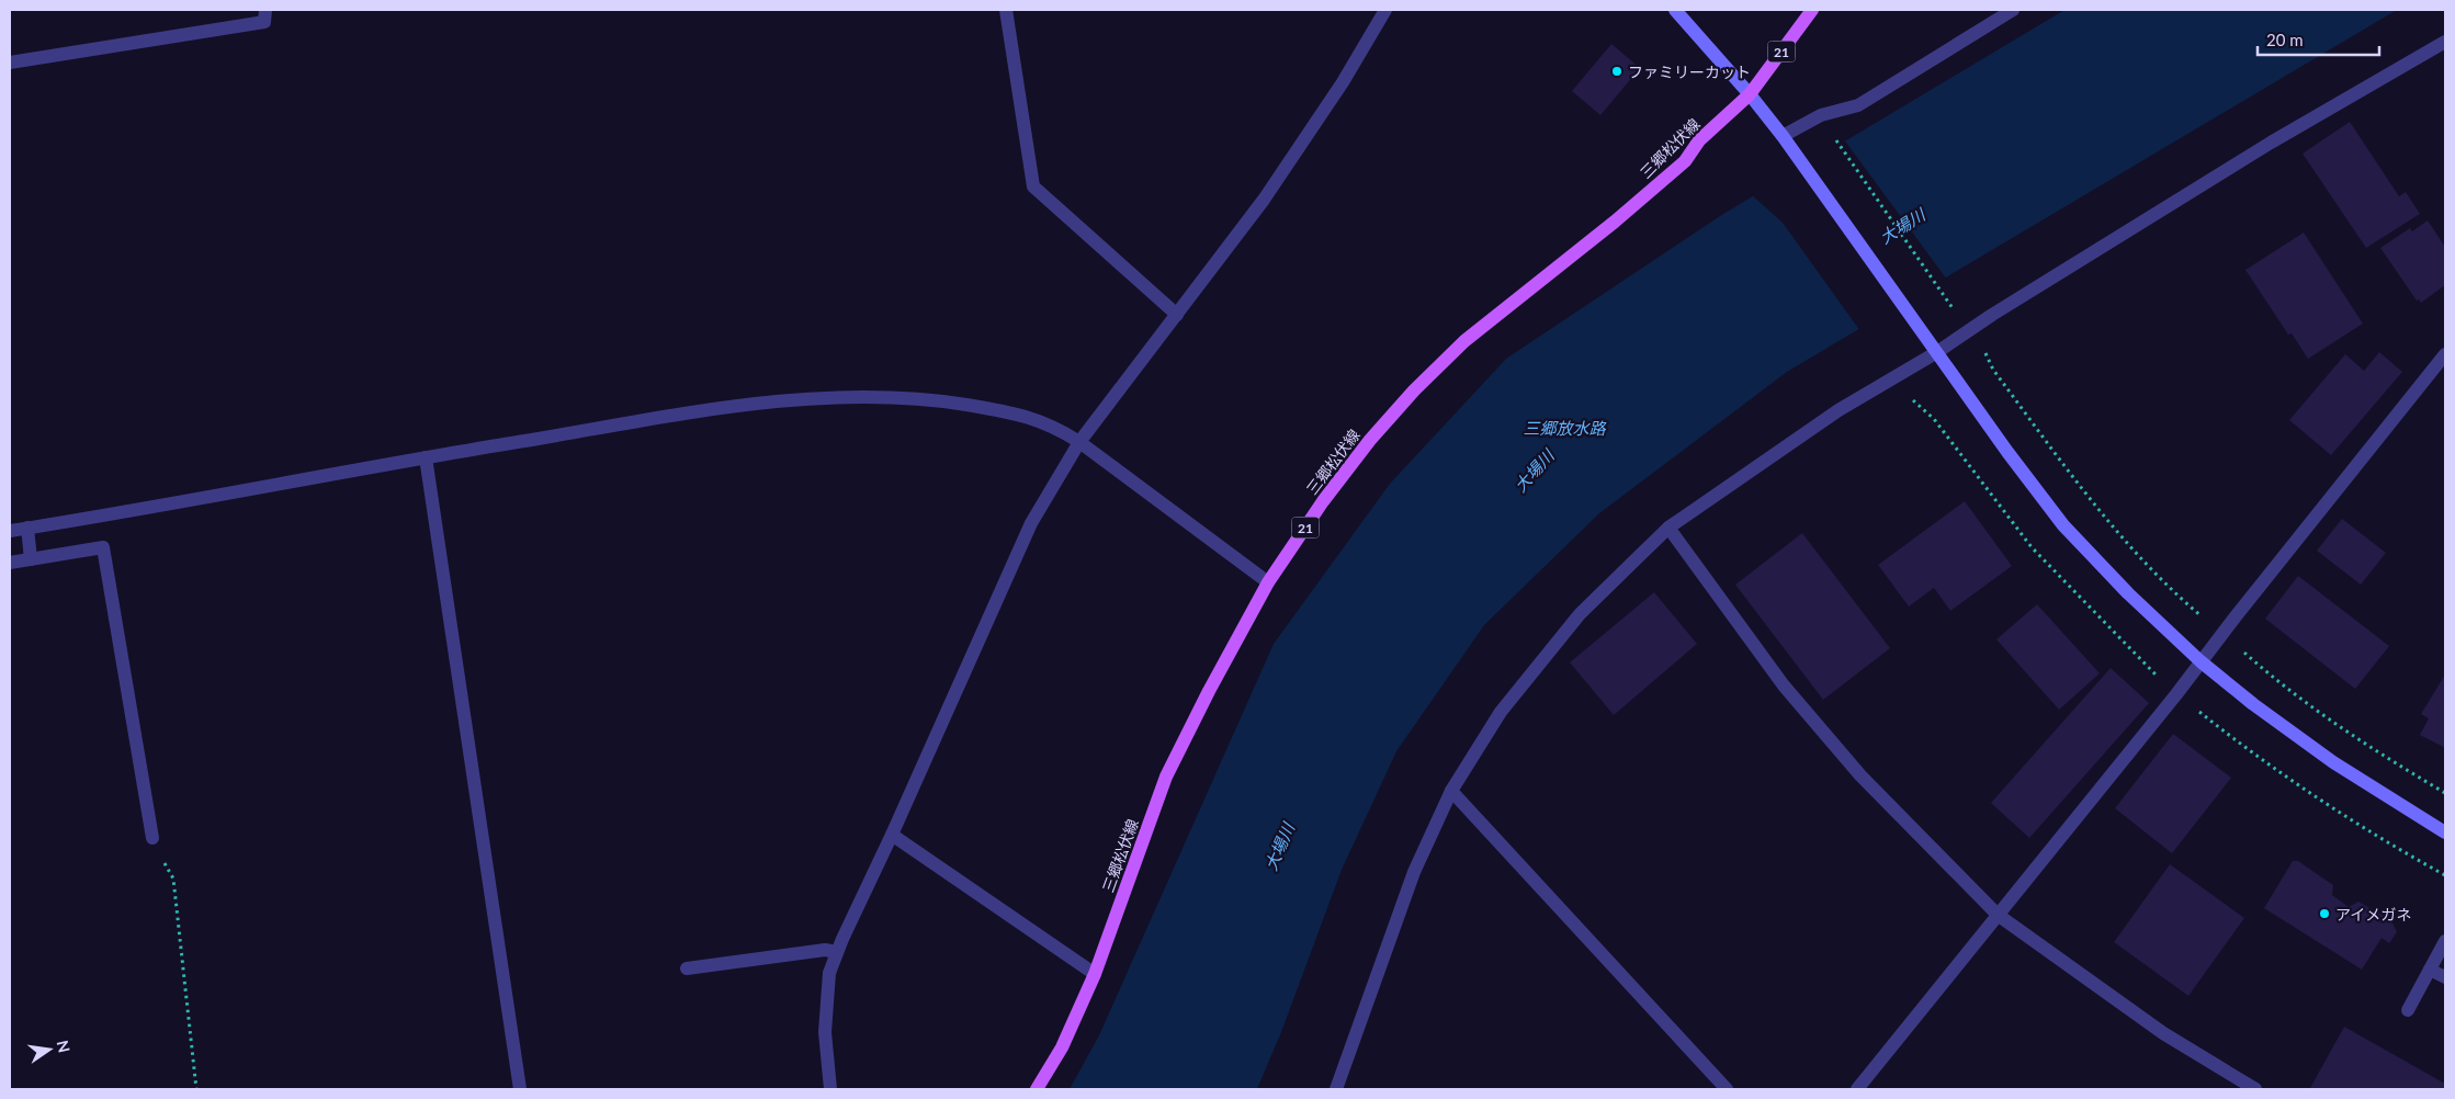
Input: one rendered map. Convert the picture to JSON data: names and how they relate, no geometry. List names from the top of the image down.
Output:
{
  "streets": {
    "main road": ["21", "三郷松伏線"]
  },
  "water": ["大場川", "三郷放水路"],
  "places": ["ファミリーカット", "アイメガネ"],
  "scale_bar": "20 m",
  "north": "right"
}
